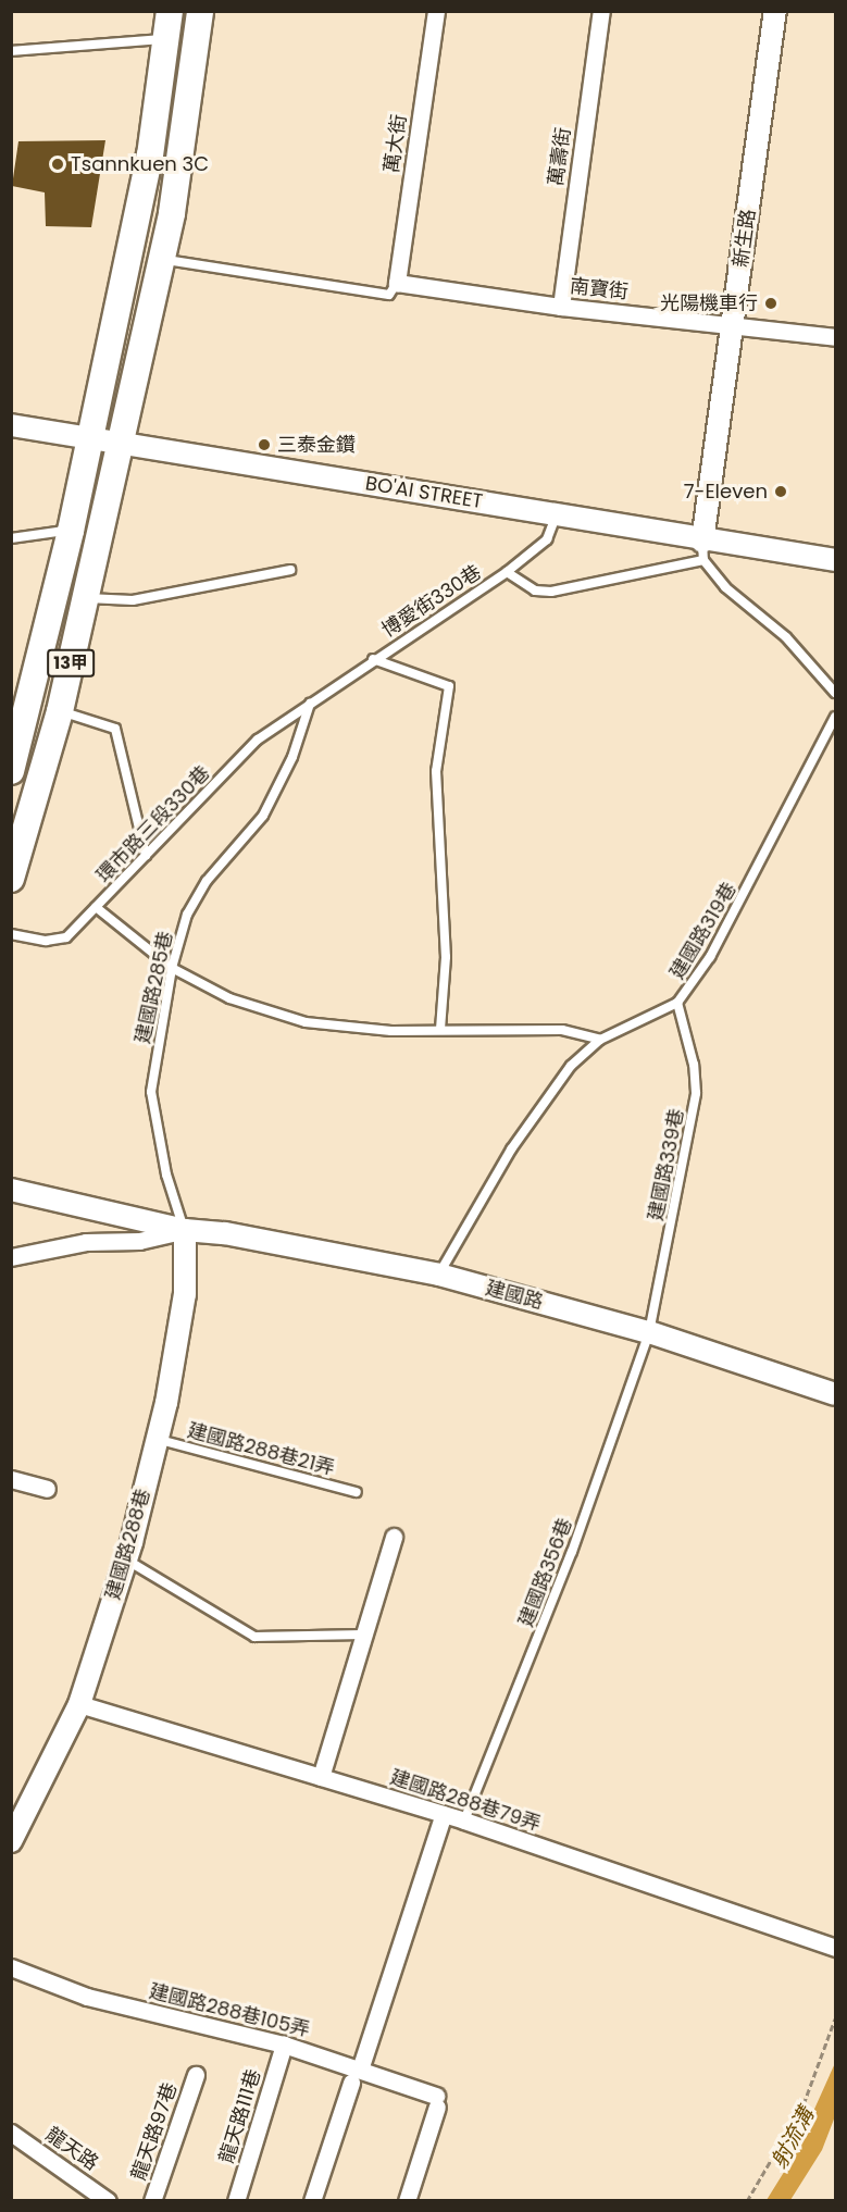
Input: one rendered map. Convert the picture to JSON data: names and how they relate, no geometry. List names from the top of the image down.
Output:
{
  "streets": {
    "main road": ["13甲"],
    "street": [
      "萬大街",
      "萬壽街",
      "新生路",
      "南寶街",
      "BO'AI STREET",
      "建國路",
      "建國路288巷",
      "建國路288巷79弄",
      "建國路288巷105弄",
      "龍天路111巷",
      "龍天路97巷",
      "龍天路"
    ],
    "lane": [
      "博愛街330巷",
      "環市路三段330巷",
      "建國路319巷",
      "建國路285巷",
      "建國路339巷",
      "建國路288巷21弄",
      "建國路356巷"
    ]
  },
  "crossings": [
    ["萬大街", "南寶街"],
    ["萬壽街", "南寶街"],
    ["新生路", "南寶街"],
    ["新生路", "BO'AI STREET"],
    ["BO'AI STREET", "博愛街330巷"],
    ["BO'AI STREET", "13甲"],
    ["博愛街330巷", "環市路三段330巷"],
    ["博愛街330巷", "建國路285巷"],
    ["環市路三段330巷", "建國路285巷"],
    ["建國路319巷", "建國路339巷"],
    ["建國路319巷", "建國路"],
    ["建國路285巷", "建國路"],
    ["建國路285巷", "建國路288巷"],
    ["建國路339巷", "建國路"],
    ["建國路339巷", "建國路356巷"],
    ["建國路", "建國路288巷"],
    ["建國路", "建國路356巷"],
    ["建國路288巷21弄", "建國路288巷"],
    ["建國路288巷", "建國路288巷79弄"],
    ["建國路356巷", "建國路288巷79弄"],
    ["建國路288巷105弄", "龍天路111巷"]
  ],
  "water": ["射流溝"],
  "places": [
    "Tsannkuen 3C",
    "光陽機車行",
    "三泰金鑽",
    "7-Eleven"
  ]
}
